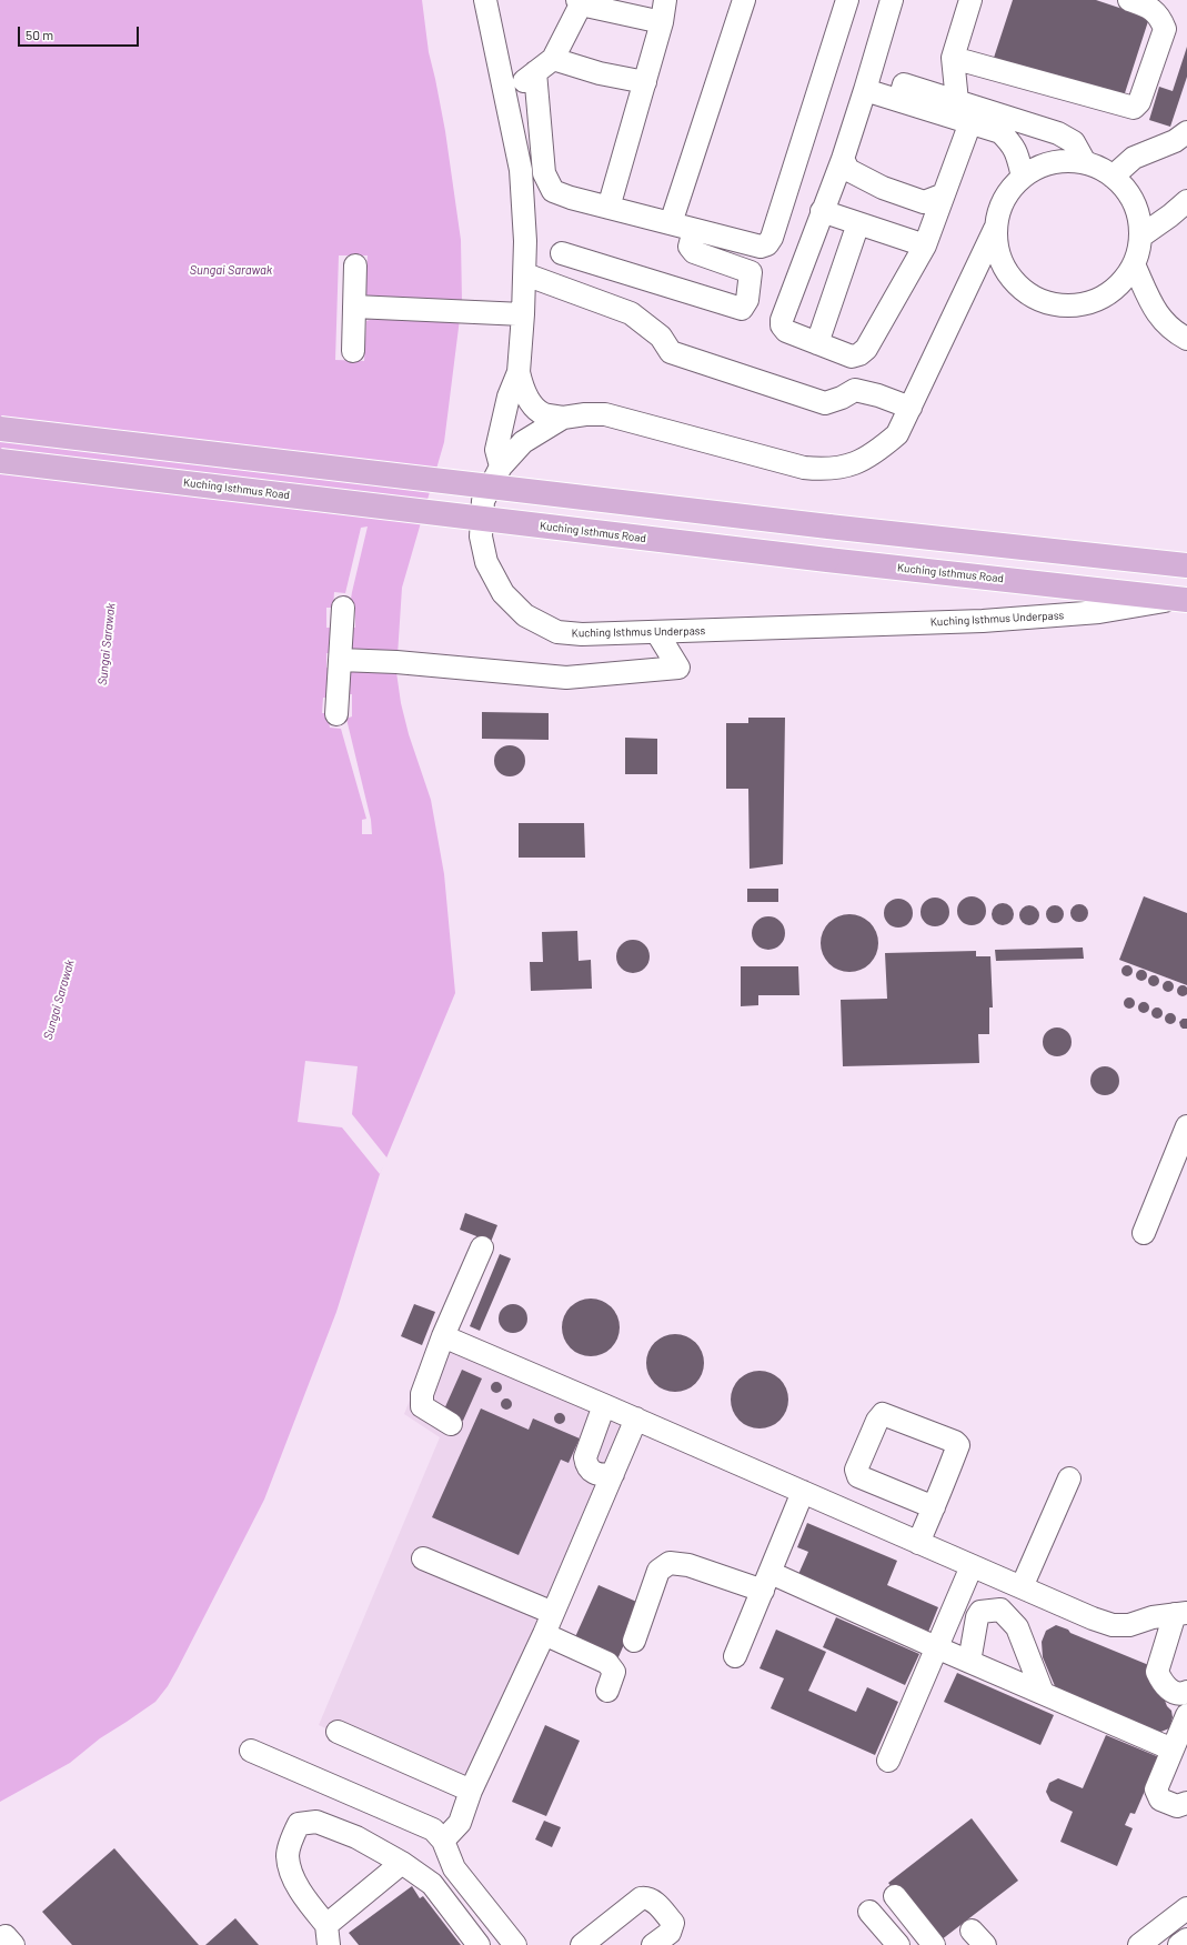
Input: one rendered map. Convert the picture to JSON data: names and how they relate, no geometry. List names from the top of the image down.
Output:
{
  "streets": {
    "main road": ["Kuching Isthmus Road"],
    "street": ["Kuching Isthmus Underpass"]
  },
  "crossings": [
    ["Kuching Isthmus Road", "Kuching Isthmus Underpass"]
  ],
  "water": ["Sungai Sarawak"],
  "scale_bar": "50 m"
}
